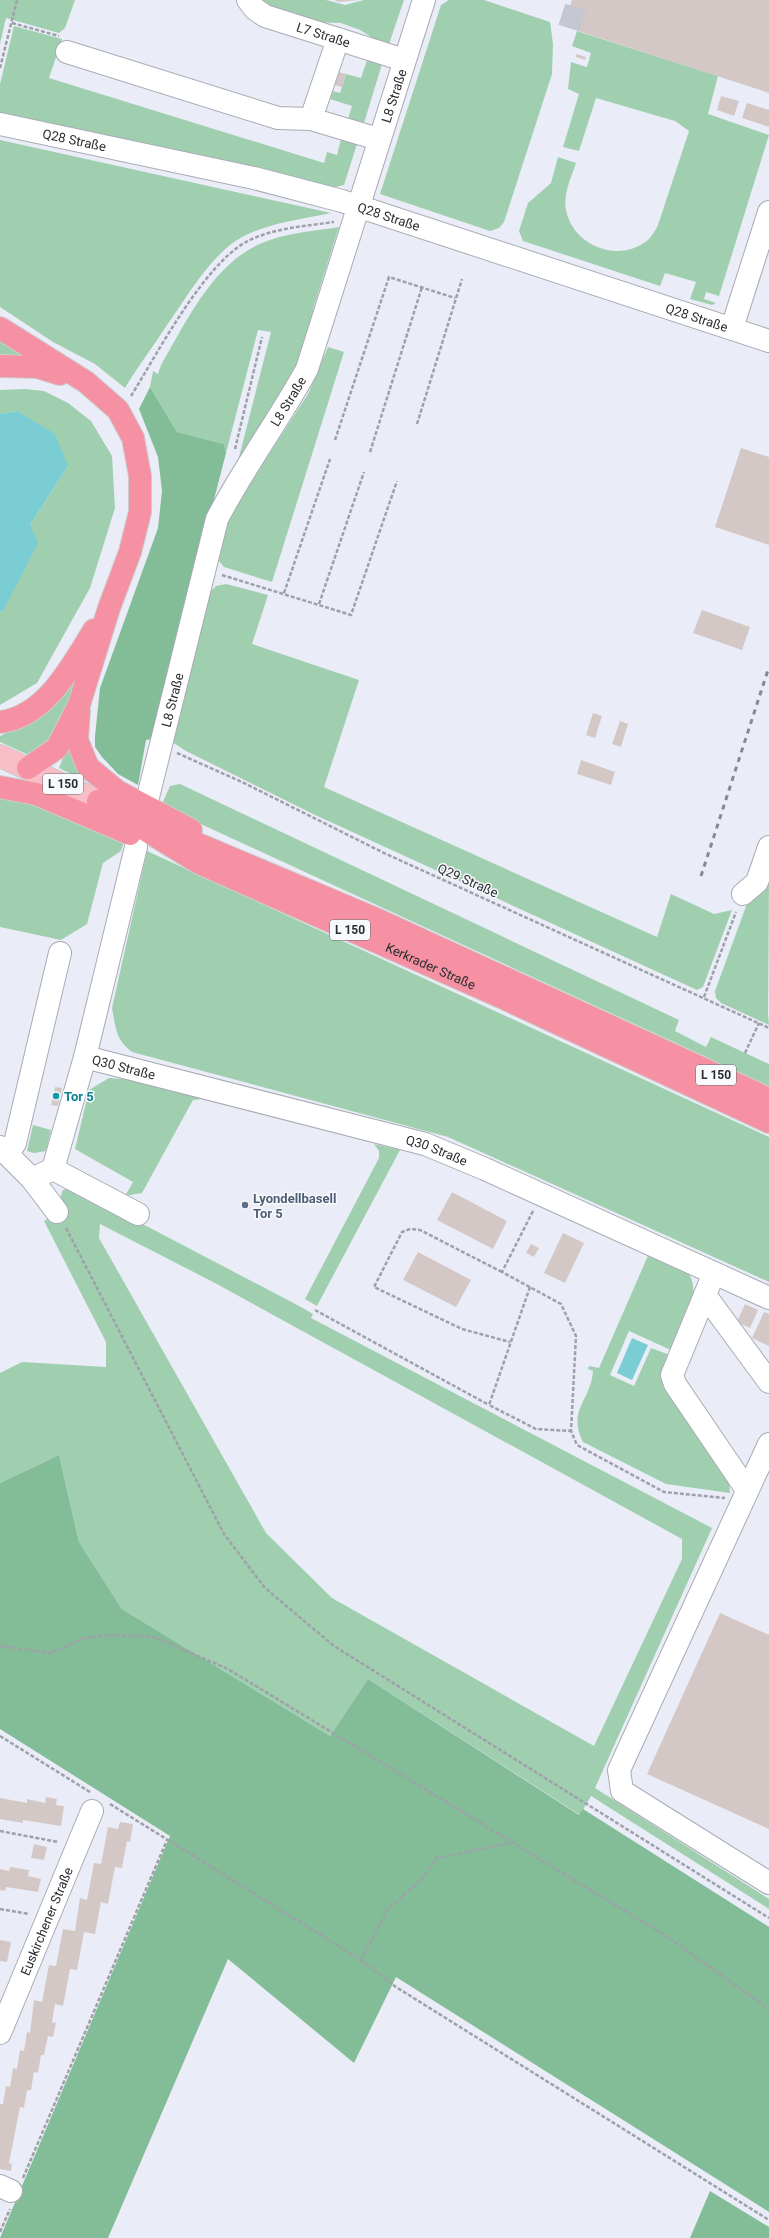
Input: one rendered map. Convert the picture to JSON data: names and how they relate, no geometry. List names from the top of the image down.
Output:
{
  "streets": {
    "highway": ["L 150", "Kerkrader Straße"],
    "street": [
      "L7 Straße",
      "L8 Straße",
      "Q28 Straße",
      "Q30 Straße",
      "Euskirchener Straße"
    ],
    "path": ["Q29 Straße"]
  },
  "crossings": [
    ["L7 Straße", "L8 Straße"],
    ["L8 Straße", "Q28 Straße"],
    ["L8 Straße", "Q29 Straße"]
  ],
  "places": ["Tor 5", "Lyondellbasell Tor 5"]
}
